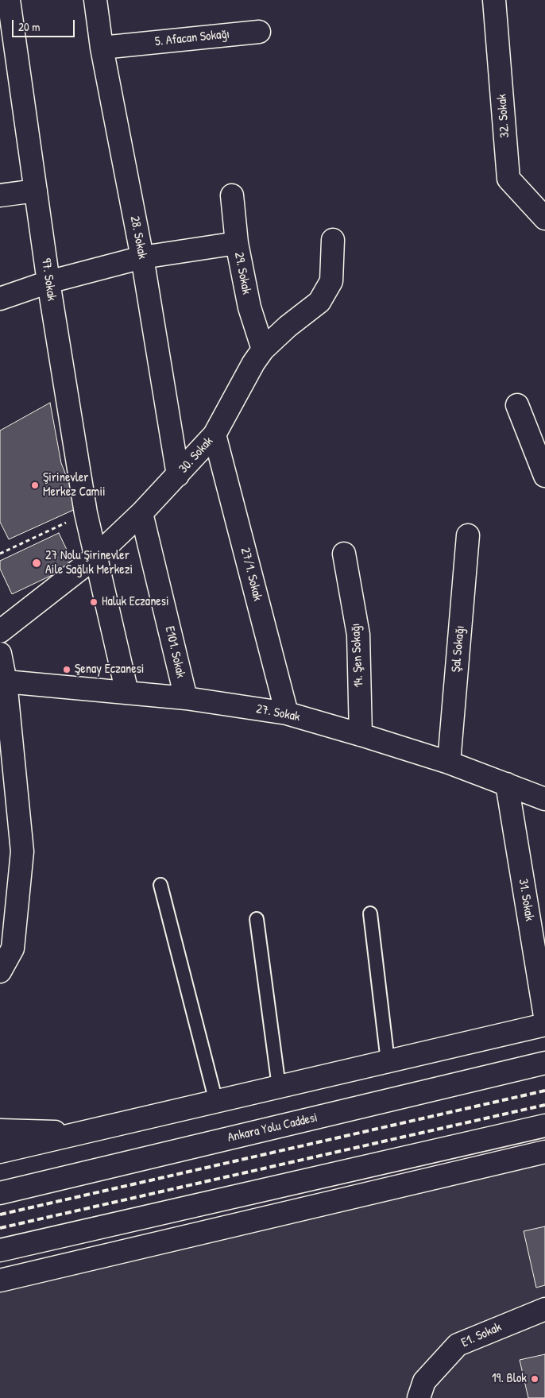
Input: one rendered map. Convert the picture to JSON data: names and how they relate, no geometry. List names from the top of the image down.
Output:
{
  "streets": {
    "main road": [
      "5. Afacan Sokağı",
      "32. Sokak",
      "28. Sokak",
      "29. Sokak",
      "97. Sokak",
      "30. Sokak",
      "27/1. Sokak",
      "Şal Sokağı",
      "E101. Sokak",
      "14. Şen Sokağı",
      "27. Sokak",
      "31. Sokak",
      "Ankara Yolu Caddesi",
      "E1. Sokak"
    ]
  },
  "crossings": [
    ["5. Afacan Sokağı", "28. Sokak"],
    ["28. Sokak", "30. Sokak"],
    ["29. Sokak", "30. Sokak"],
    ["97. Sokak", "30. Sokak"],
    ["97. Sokak", "27. Sokak"],
    ["30. Sokak", "27/1. Sokak"],
    ["30. Sokak", "E101. Sokak"],
    ["27/1. Sokak", "27. Sokak"],
    ["Şal Sokağı", "27. Sokak"],
    ["E101. Sokak", "27. Sokak"],
    ["14. Şen Sokağı", "27. Sokak"],
    ["27. Sokak", "31. Sokak"]
  ],
  "places": [
    "Şirinevler Merkez Camii",
    "27 Nolu Şirinevler Aile Sağlık Merkezi",
    "Haluk Eczanesi",
    "Şenay Eczanesi",
    "19. Blok"
  ],
  "scale_bar": "20 m"
}
